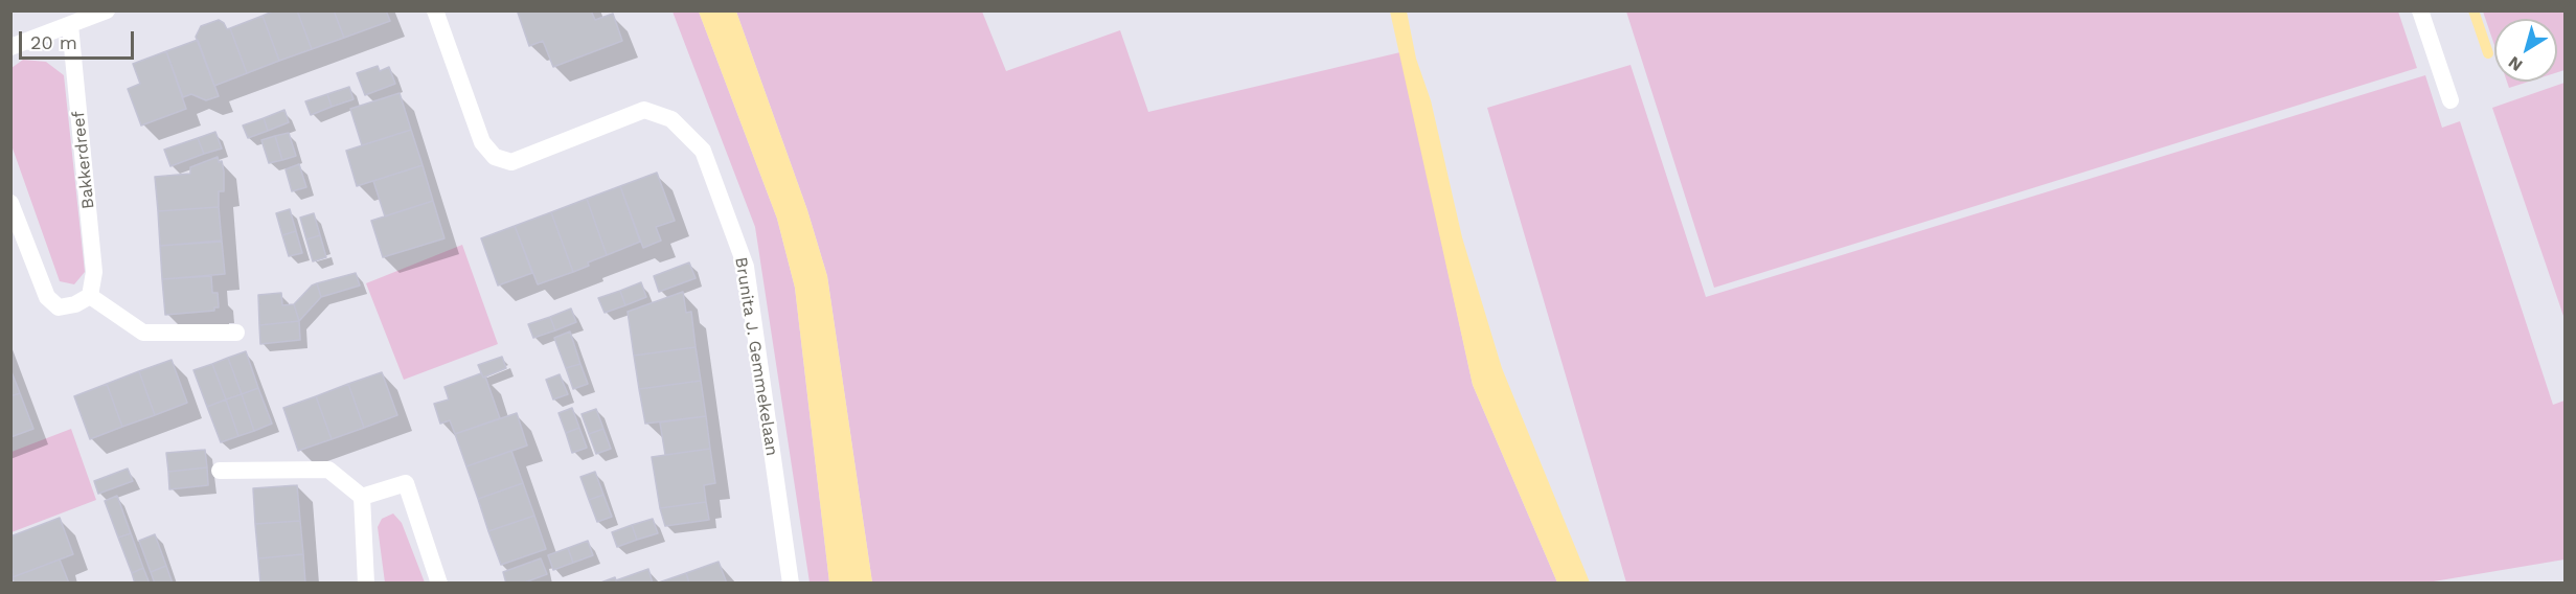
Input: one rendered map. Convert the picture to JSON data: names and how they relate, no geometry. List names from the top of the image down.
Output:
{
  "streets": {
    "street": ["Bakkerdreef", "Brunita J. Gemmekelaan"]
  },
  "scale_bar": "20 m",
  "north": "bottom left"
}
